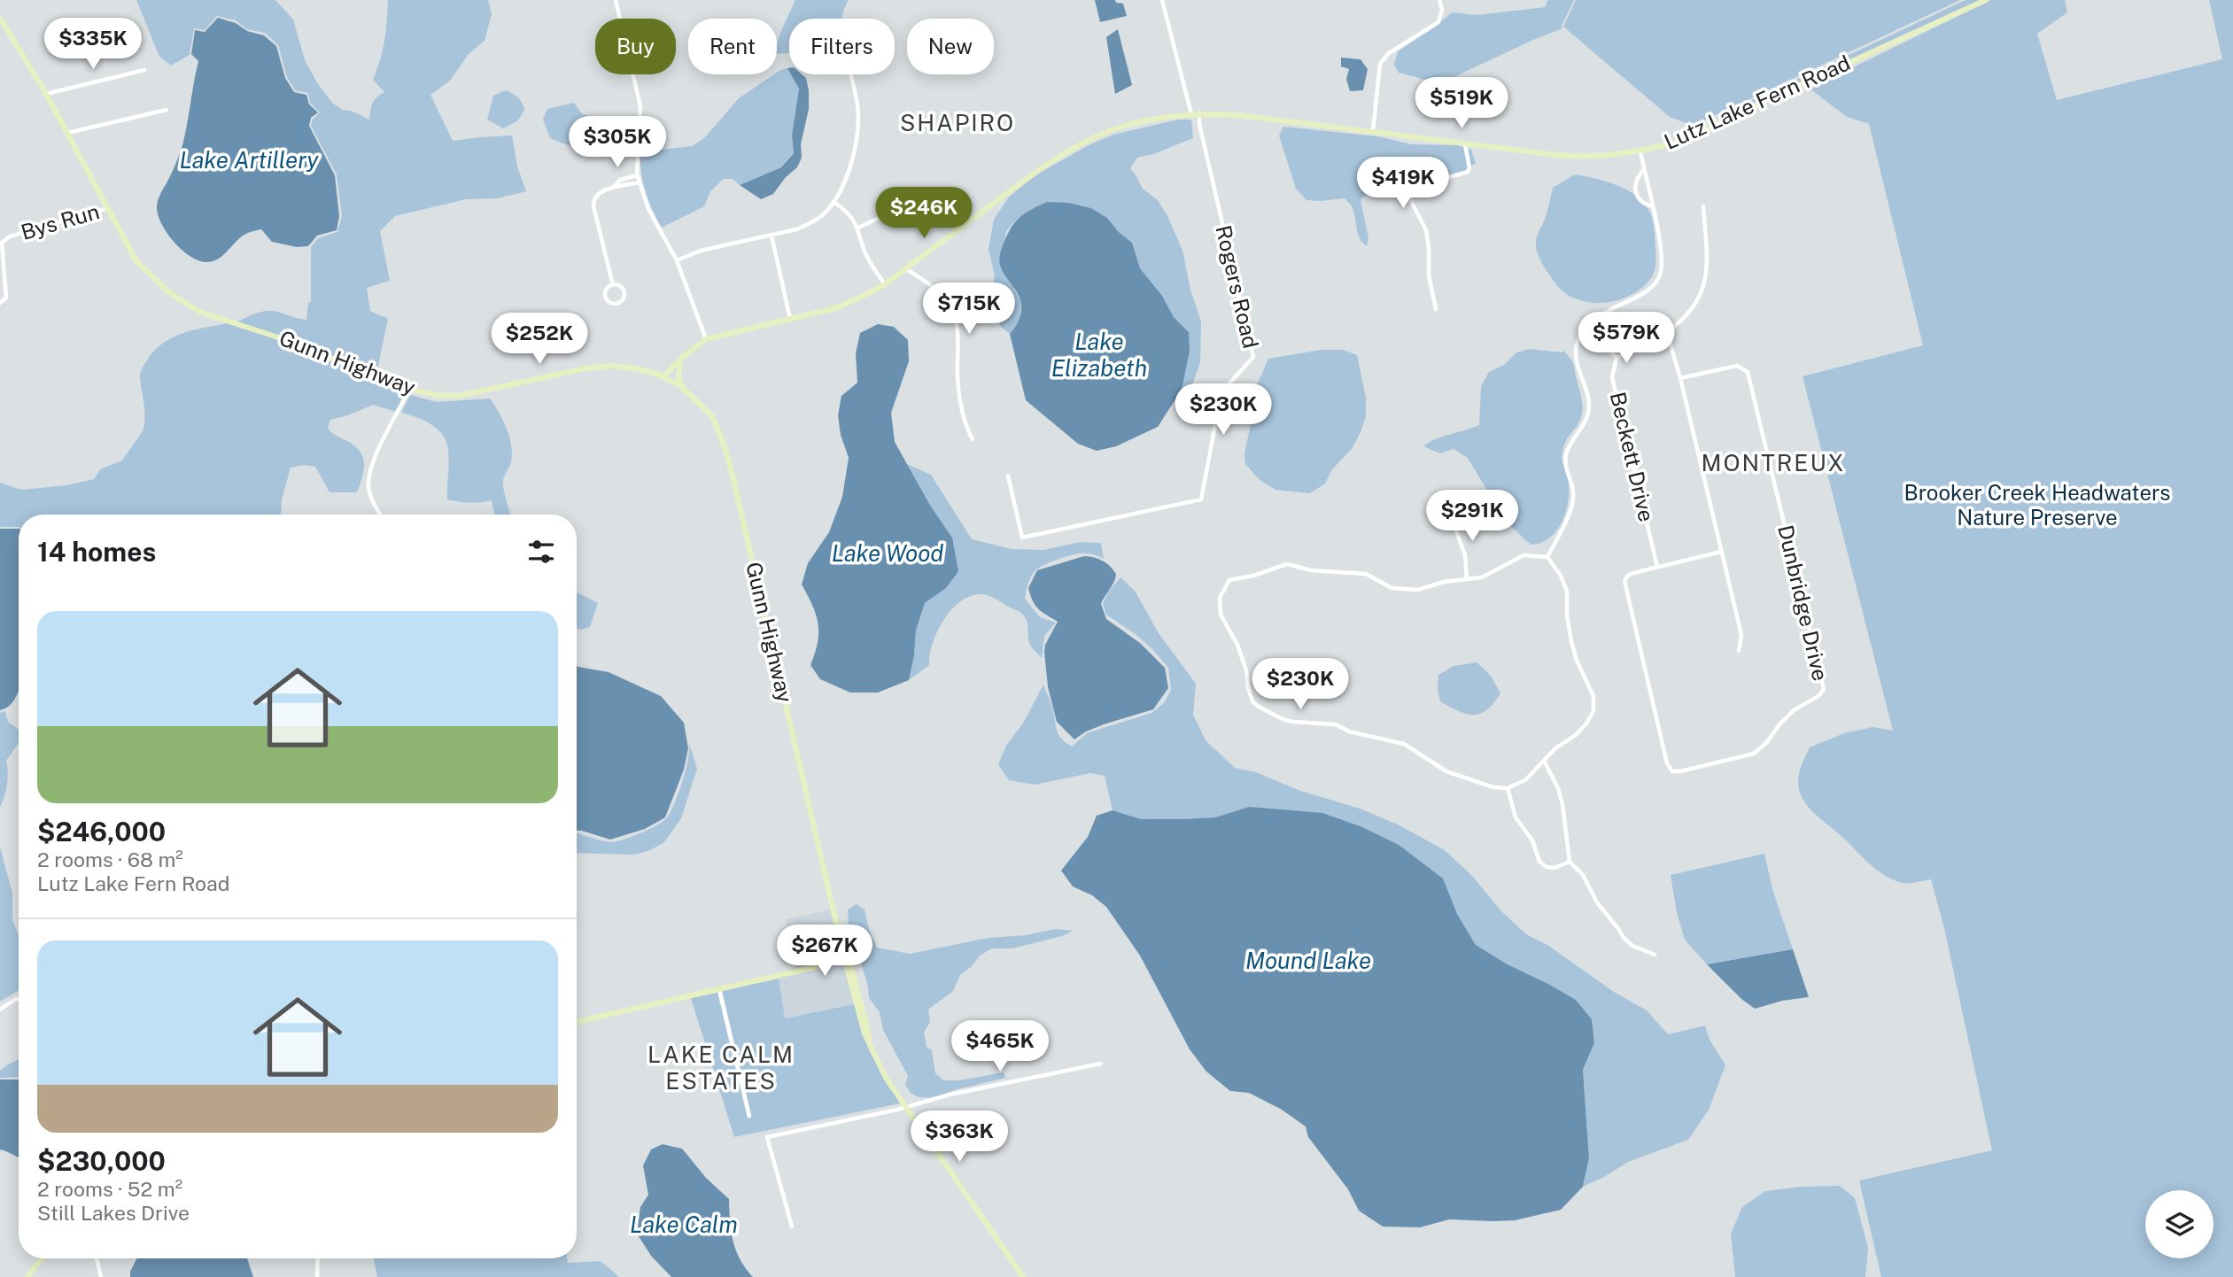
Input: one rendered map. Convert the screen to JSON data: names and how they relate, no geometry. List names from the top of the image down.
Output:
{
  "streets": {
    "main road": ["Lutz Lake Fern Road", "Gunn Highway"],
    "street": [
      "Bys Run",
      "Rogers Road",
      "Beckett Drive",
      "Dunbridge Drive"
    ]
  },
  "crossings": [
    ["Lutz Lake Fern Road", "Rogers Road"],
    ["Lutz Lake Fern Road", "Gunn Highway"],
    ["Bys Run", "Gunn Highway"],
    ["Beckett Drive", "Dunbridge Drive"]
  ],
  "districts": ["SHAPIRO", "MONTREUX", "LAKE CALM ESTATES"],
  "water": [
    "Lake Artillery",
    "Lake Elizabeth",
    "Lake Wood",
    "Mound Lake",
    "Lake Calm"
  ],
  "parks": ["Brooker Creek Headwaters Nature Preserve"],
  "page": {
    "price": [
      "$335K",
      "$519K",
      "$305K",
      "$419K",
      "$246K",
      "$715K",
      "$579K",
      "$252K",
      "$230K",
      "$291K",
      "$230K",
      "$267K",
      "$465K",
      "$363K"
    ],
    "chip": [
      "Buy",
      "Rent",
      "Filters",
      "New"
    ],
    "heading": "14 homes",
    "list": [
      {
        "name": "$246,000",
        "note": "2 rooms · 68 m² · Lutz Lake Fern Road"
      },
      {
        "name": "$230,000",
        "note": "2 rooms · 52 m² · Still Lakes Drive"
      }
    ]
  }
}
